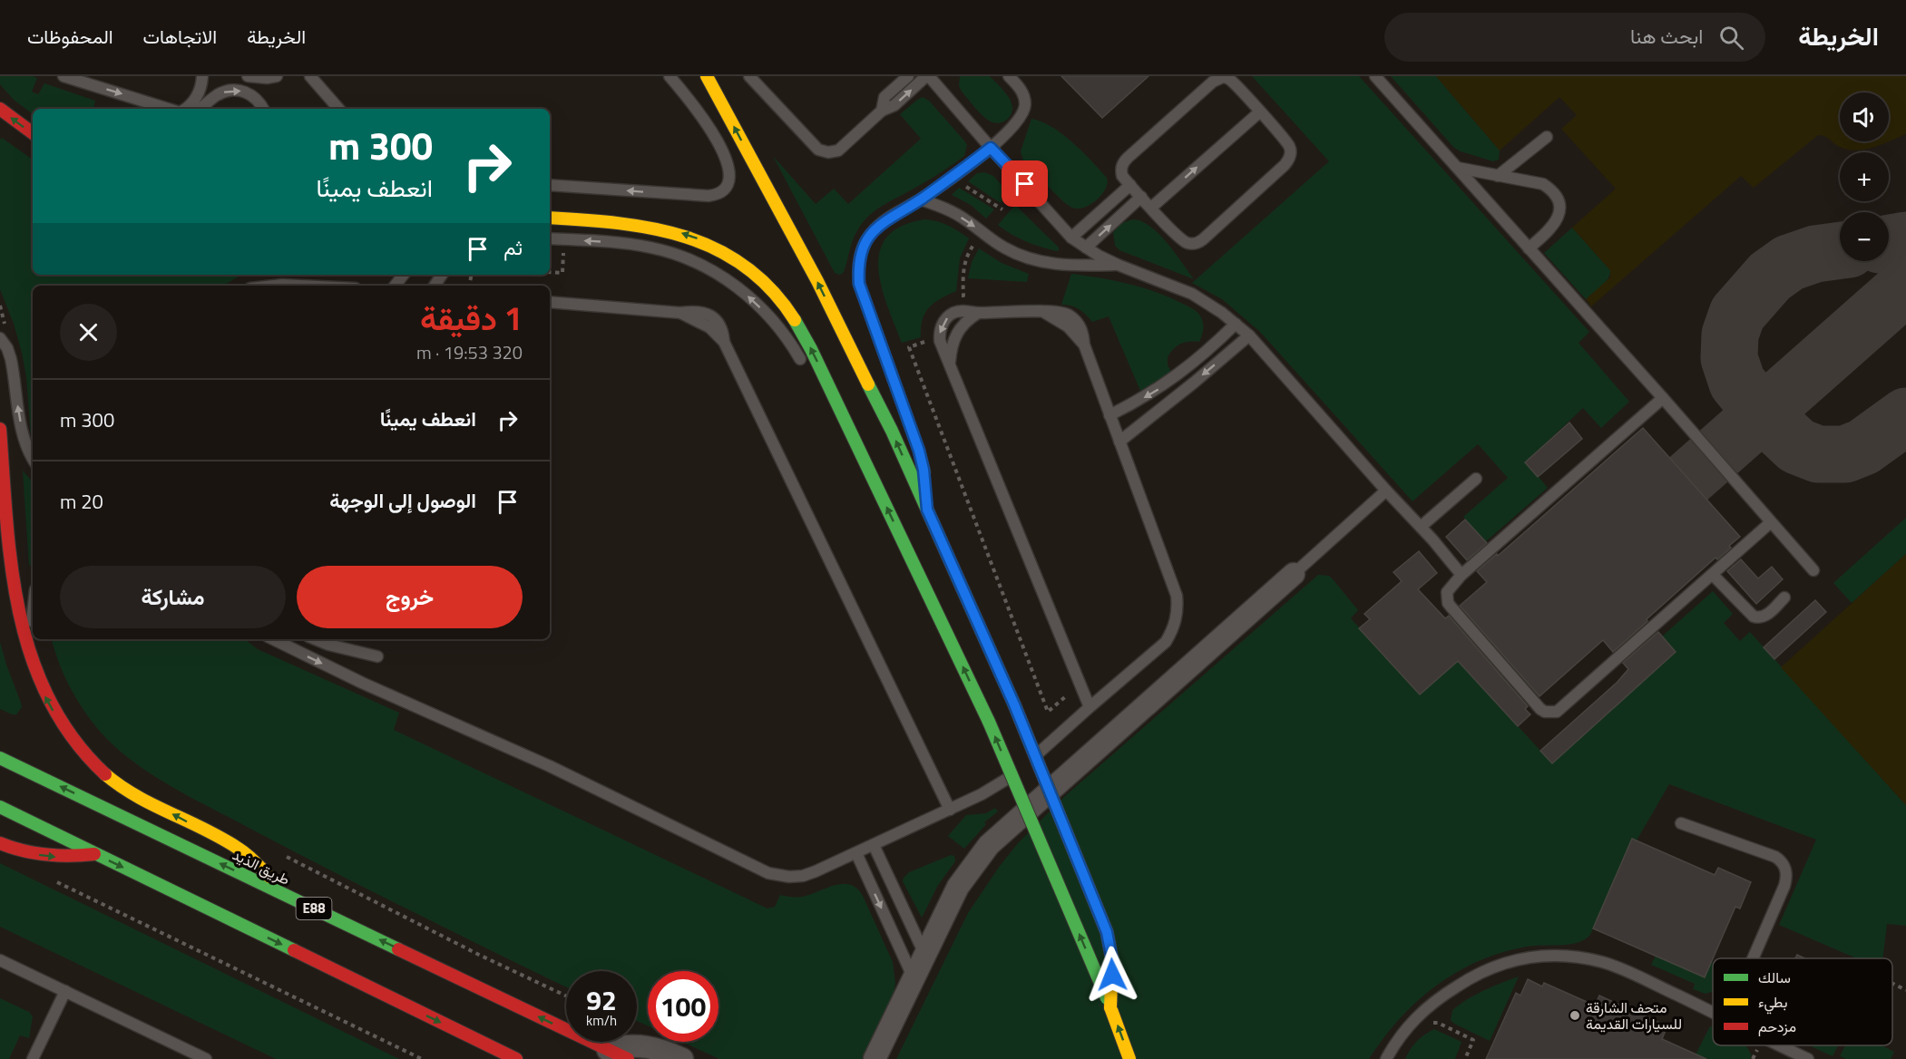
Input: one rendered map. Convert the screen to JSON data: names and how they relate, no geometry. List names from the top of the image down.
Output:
{
  "streets": {
    "highway": ["طريق الذيد", "E88"]
  },
  "places": ["متحف الشارقة للسيارات القديمة"],
  "legend": ["سالك", "بطيء", "مزدحم"],
  "page": {
    "header": "الخريطة",
    "search": "ابحث هنا",
    "nav": ["الخريطة", "الاتجاهات", "المحفوظات"],
    "map_buttons": ["+", "−"],
    "turn": ["300 m", "انعطف يمينًا"],
    "then": "ثم",
    "heading": ["1 دقيقة", "320 m · 19:53"],
    "list": [
      {
        "name": "انعطف يمينًا",
        "value": "300 m"
      },
      {
        "name": "الوصول إلى الوجهة",
        "value": "20 m"
      }
    ],
    "buttons": ["خروج", "مشاركة"],
    "speed": "92 km/h",
    "limit": "100"
  }
}
